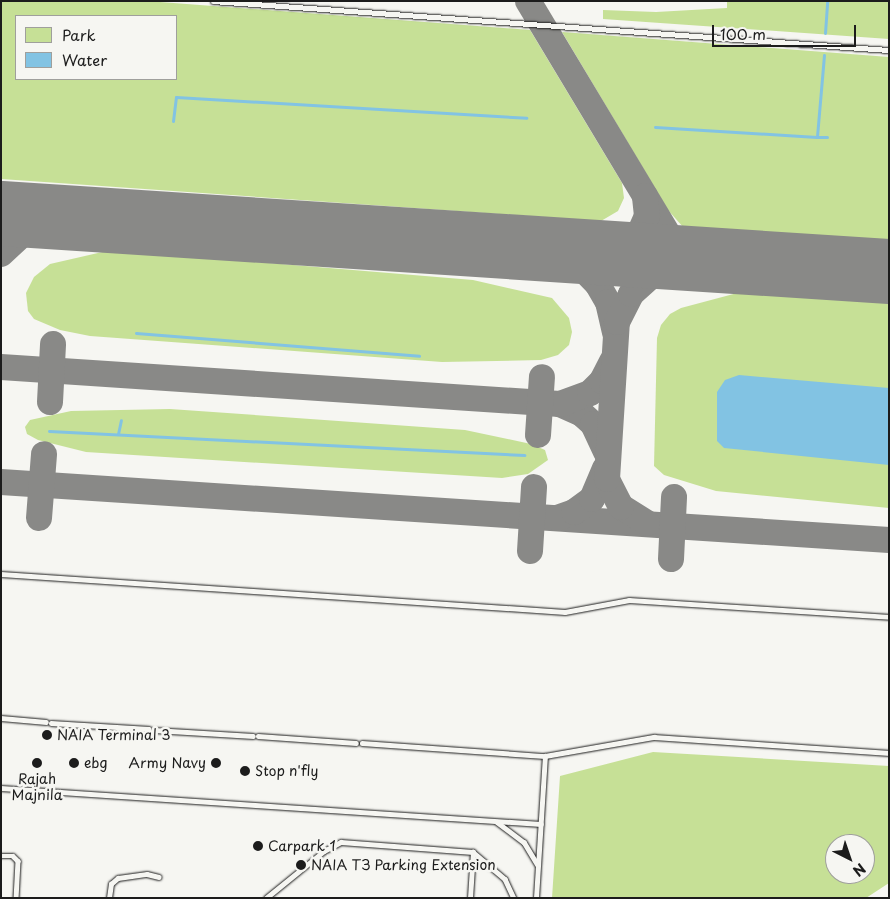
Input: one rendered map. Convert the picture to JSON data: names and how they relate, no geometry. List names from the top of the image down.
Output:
{
  "places": [
    "NAIA Terminal 3",
    "Rajah Majnila",
    "ebg",
    "Army Navy",
    "Stop n'fly",
    "Carpark 1",
    "NAIA T3 Parking Extension"
  ],
  "legend": ["Park", "Water"],
  "scale_bar": "100 m",
  "north": "bottom right"
}
